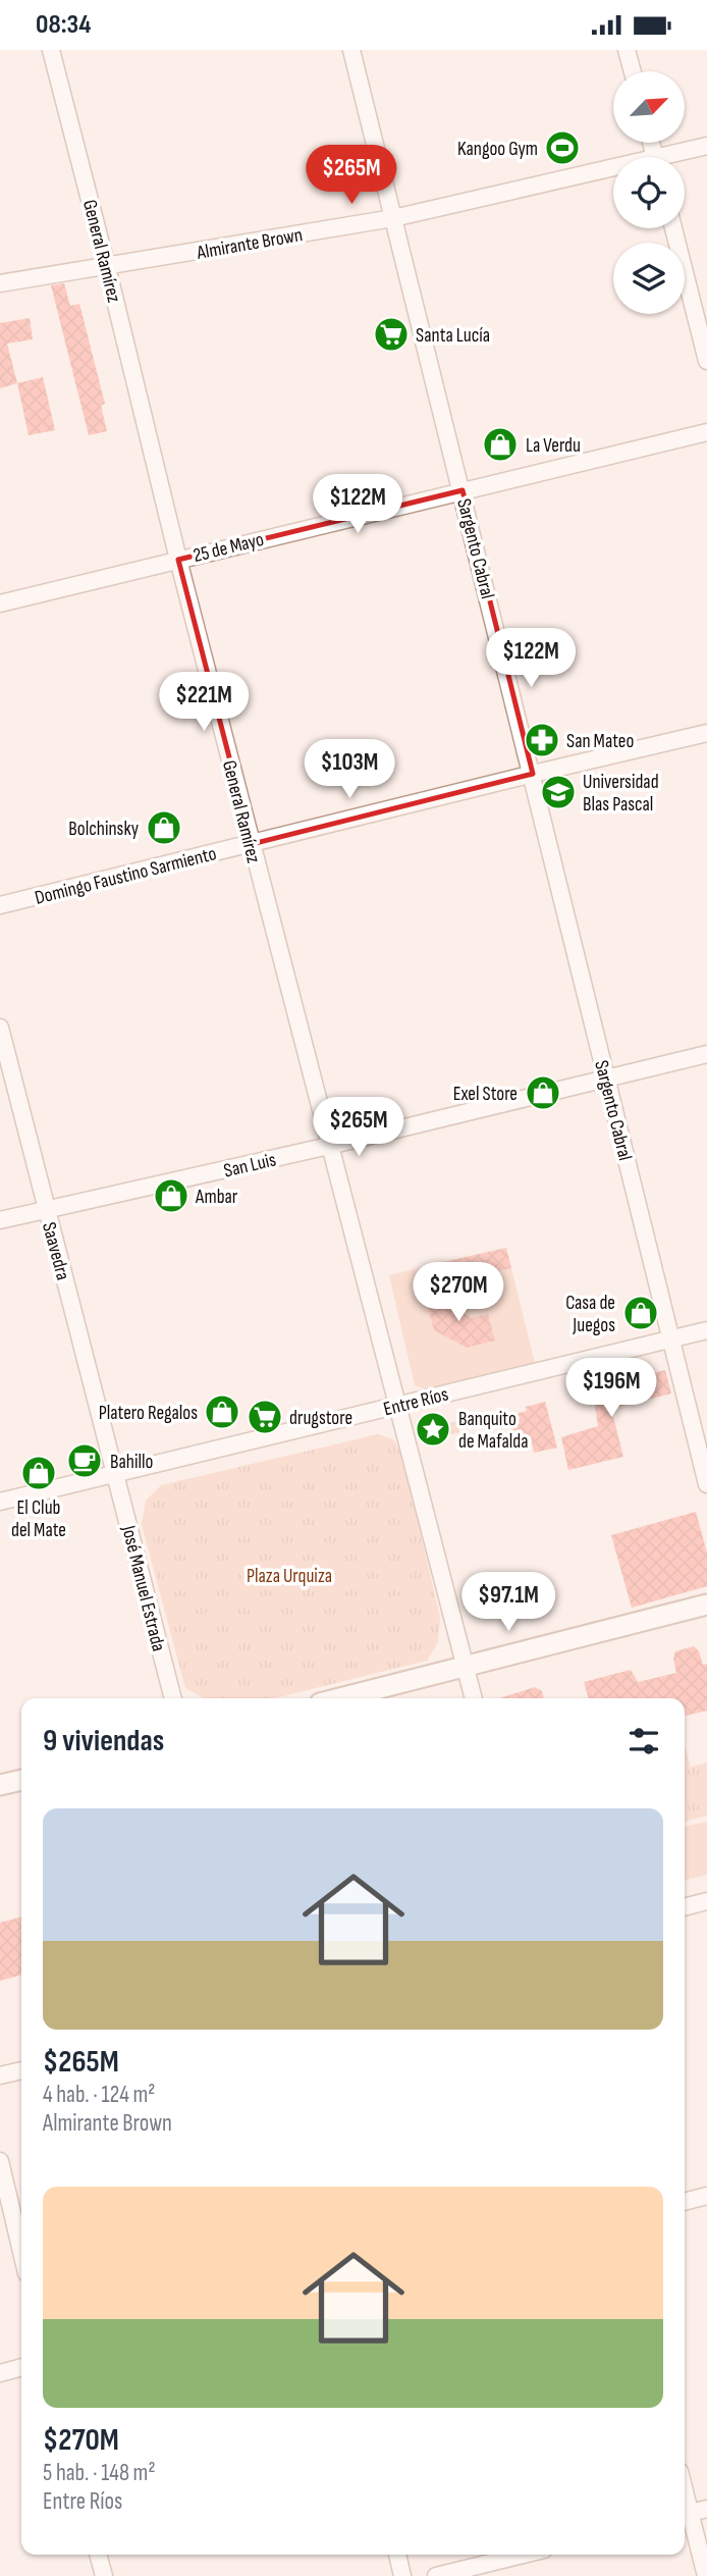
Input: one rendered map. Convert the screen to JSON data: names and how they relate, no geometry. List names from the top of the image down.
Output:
{
  "streets": {
    "street": [
      "Almirante Brown",
      "General Ramírez",
      "25 de Mayo",
      "Sargento Cabral",
      "Domingo Faustino Sarmiento",
      "San Luis",
      "Saavedra",
      "Entre Ríos",
      "José Manuel Estrada"
    ]
  },
  "crossings": [
    ["Almirante Brown", "General Ramírez"],
    ["Almirante Brown", "Sargento Cabral"],
    ["General Ramírez", "25 de Mayo"],
    ["General Ramírez", "Domingo Faustino Sarmiento"],
    ["General Ramírez", "San Luis"],
    ["General Ramírez", "Entre Ríos"],
    ["25 de Mayo", "Sargento Cabral"],
    ["Sargento Cabral", "Domingo Faustino Sarmiento"],
    ["Sargento Cabral", "San Luis"],
    ["Sargento Cabral", "Entre Ríos"],
    ["San Luis", "Saavedra"],
    ["Saavedra", "Entre Ríos"],
    ["Saavedra", "José Manuel Estrada"],
    ["Entre Ríos", "José Manuel Estrada"]
  ],
  "parks": ["Plaza Urquiza"],
  "places": {
    "sports": ["Kangoo Gym"],
    "supermarket": ["Santa Lucía", "drugstore"],
    "shop": [
      "La Verdu",
      "Bolchinsky",
      "Exel Store",
      "Ambar",
      "Casa de Juegos",
      "Platero Regalos",
      "El Club del Mate"
    ],
    "pharmacy": ["San Mateo"],
    "school or university": ["Universidad Blas Pascal"],
    "place": ["Banquito de Mafalda"],
    "cafe": ["Bahillo"]
  },
  "north": "top right",
  "page": {
    "status": "08:34",
    "price": [
      "$265M",
      "$122M",
      "$122M",
      "$221M",
      "$103M",
      "$265M",
      "$270M",
      "$196M",
      "$97.1M"
    ],
    "heading": "9 viviendas",
    "list": [
      {
        "name": "$265M",
        "note": "4 hab. · 124 m² · Almirante Brown"
      },
      {
        "name": "$270M",
        "note": "5 hab. · 148 m² · Entre Ríos"
      }
    ]
  }
}
